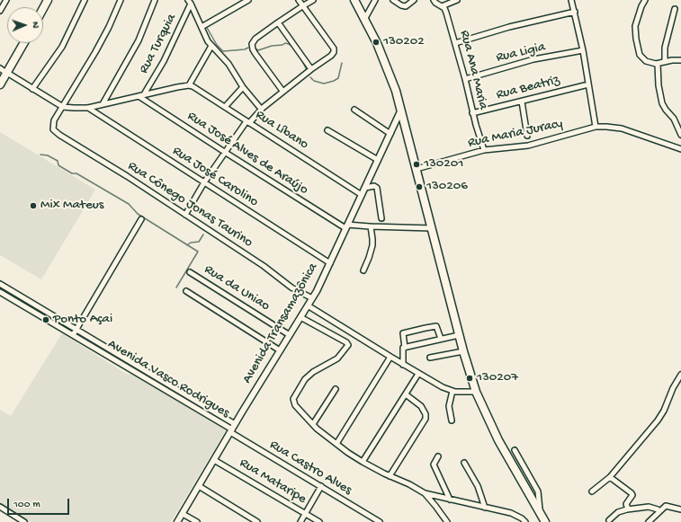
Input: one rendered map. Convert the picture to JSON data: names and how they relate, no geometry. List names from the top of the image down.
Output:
{
  "streets": {
    "street": [
      "Rua Turquia",
      "Rua Ligia",
      "Rua Ana Maria",
      "Rua Beatriz",
      "Rua Líbano",
      "Rua Maria Juracy",
      "Rua José Alves de Araújo",
      "Rua José Carolino",
      "Rua Cônego Jonas Taurino",
      "Rua da Uniao",
      "Avenida Transamazônica",
      "Avenida Vasco Rodrigues",
      "Rua Castro Alves",
      "Rua Mataripe"
    ]
  },
  "crossings": [
    ["Rua Ligia", "Rua Ana Maria"],
    ["Rua Ana Maria", "Rua Beatriz"],
    ["Rua Ana Maria", "Rua Maria Juracy"],
    ["Rua Líbano", "Avenida Transamazônica"],
    ["Rua José Alves de Araújo", "Avenida Transamazônica"],
    ["Rua José Carolino", "Avenida Transamazônica"],
    ["Rua Cônego Jonas Taurino", "Avenida Transamazônica"],
    ["Rua da Uniao", "Avenida Transamazônica"],
    ["Avenida Transamazônica", "Avenida Vasco Rodrigues"],
    ["Avenida Transamazônica", "Rua Castro Alves"],
    ["Avenida Transamazônica", "Rua Mataripe"],
    ["Avenida Vasco Rodrigues", "Rua Castro Alves"]
  ],
  "places": [
    "130202",
    "130201",
    "130206",
    "Mix Mateus",
    "Ponto Açai",
    "130207"
  ],
  "scale_bar": "100 m",
  "north": "right"
}
